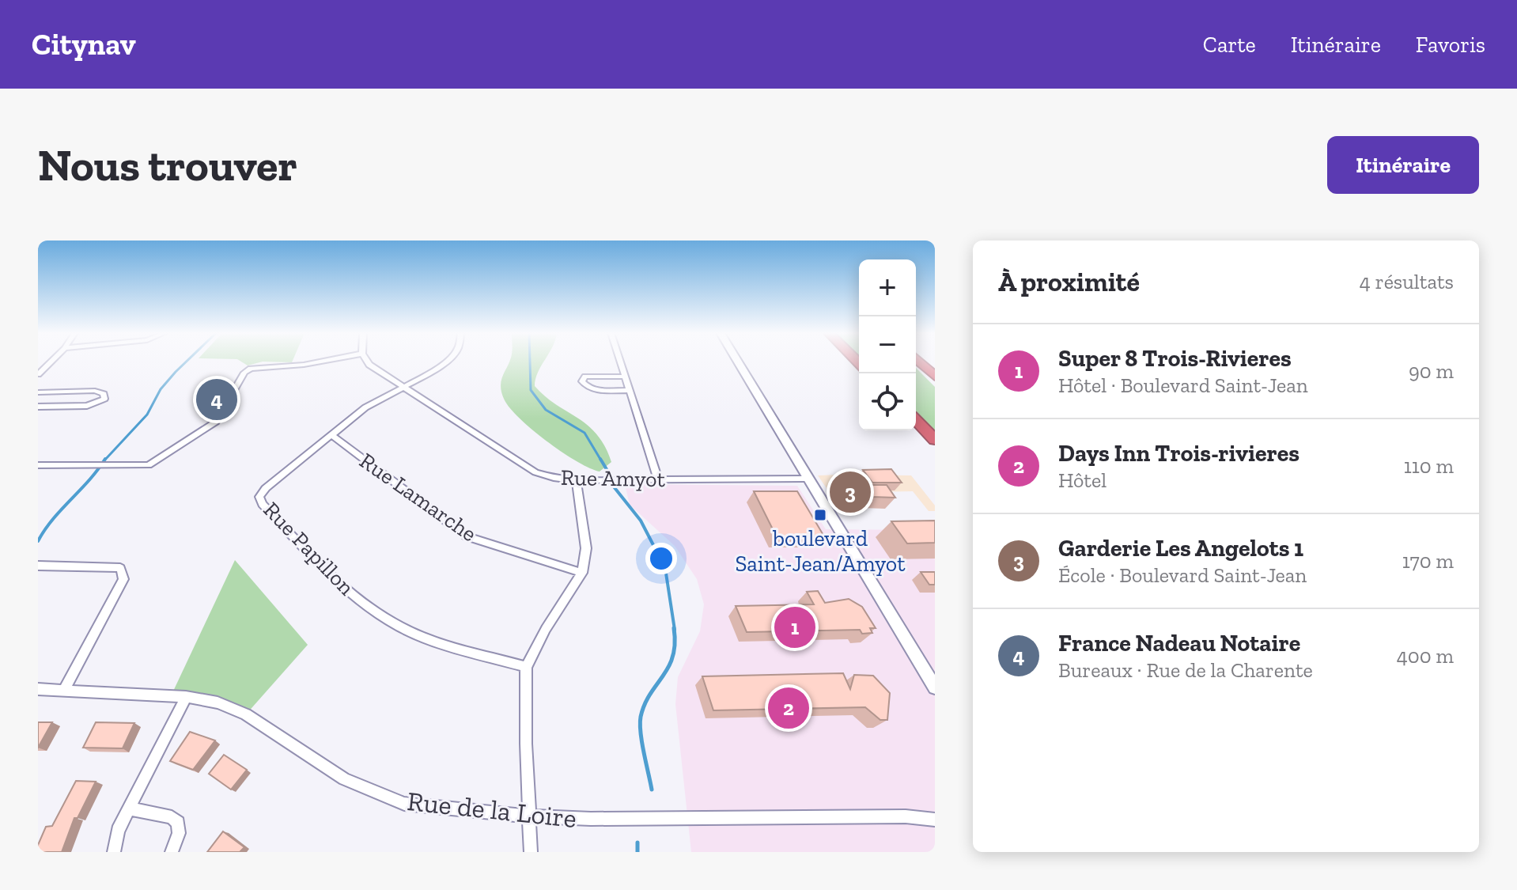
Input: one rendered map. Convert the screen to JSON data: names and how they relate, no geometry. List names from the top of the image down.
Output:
{
  "streets": {
    "street": [
      "Rue Amyot",
      "Rue Lamarche",
      "Rue Papillon",
      "Rue de la Loire"
    ]
  },
  "crossings": [
    ["Rue Amyot", "Rue Papillon"],
    ["Rue Lamarche", "Rue Papillon"]
  ],
  "places": {
    "transit": ["boulevard Saint-Jean/Amyot"]
  },
  "page": {
    "header": "Citynav",
    "nav": ["Carte", "Itinéraire", "Favoris"],
    "buttons": "Itinéraire",
    "title": "Nous trouver",
    "heading": ["À proximité", "4 résultats"],
    "map_buttons": ["+", "−"],
    "list": [
      {
        "mark": "1",
        "name": "Super 8 Trois-Rivieres",
        "note": "Hôtel · Boulevard Saint-Jean",
        "value": "90 m"
      },
      {
        "mark": "2",
        "name": "Days Inn Trois-rivieres",
        "note": "Hôtel",
        "value": "110 m"
      },
      {
        "mark": "3",
        "name": "Garderie Les Angelots 1",
        "note": "École · Boulevard Saint-Jean",
        "value": "170 m"
      },
      {
        "mark": "4",
        "name": "France Nadeau Notaire",
        "note": "Bureaux · Rue de la Charente",
        "value": "400 m"
      }
    ],
    "pins": [
      "4",
      "3",
      "1",
      "2"
    ]
  }
}
